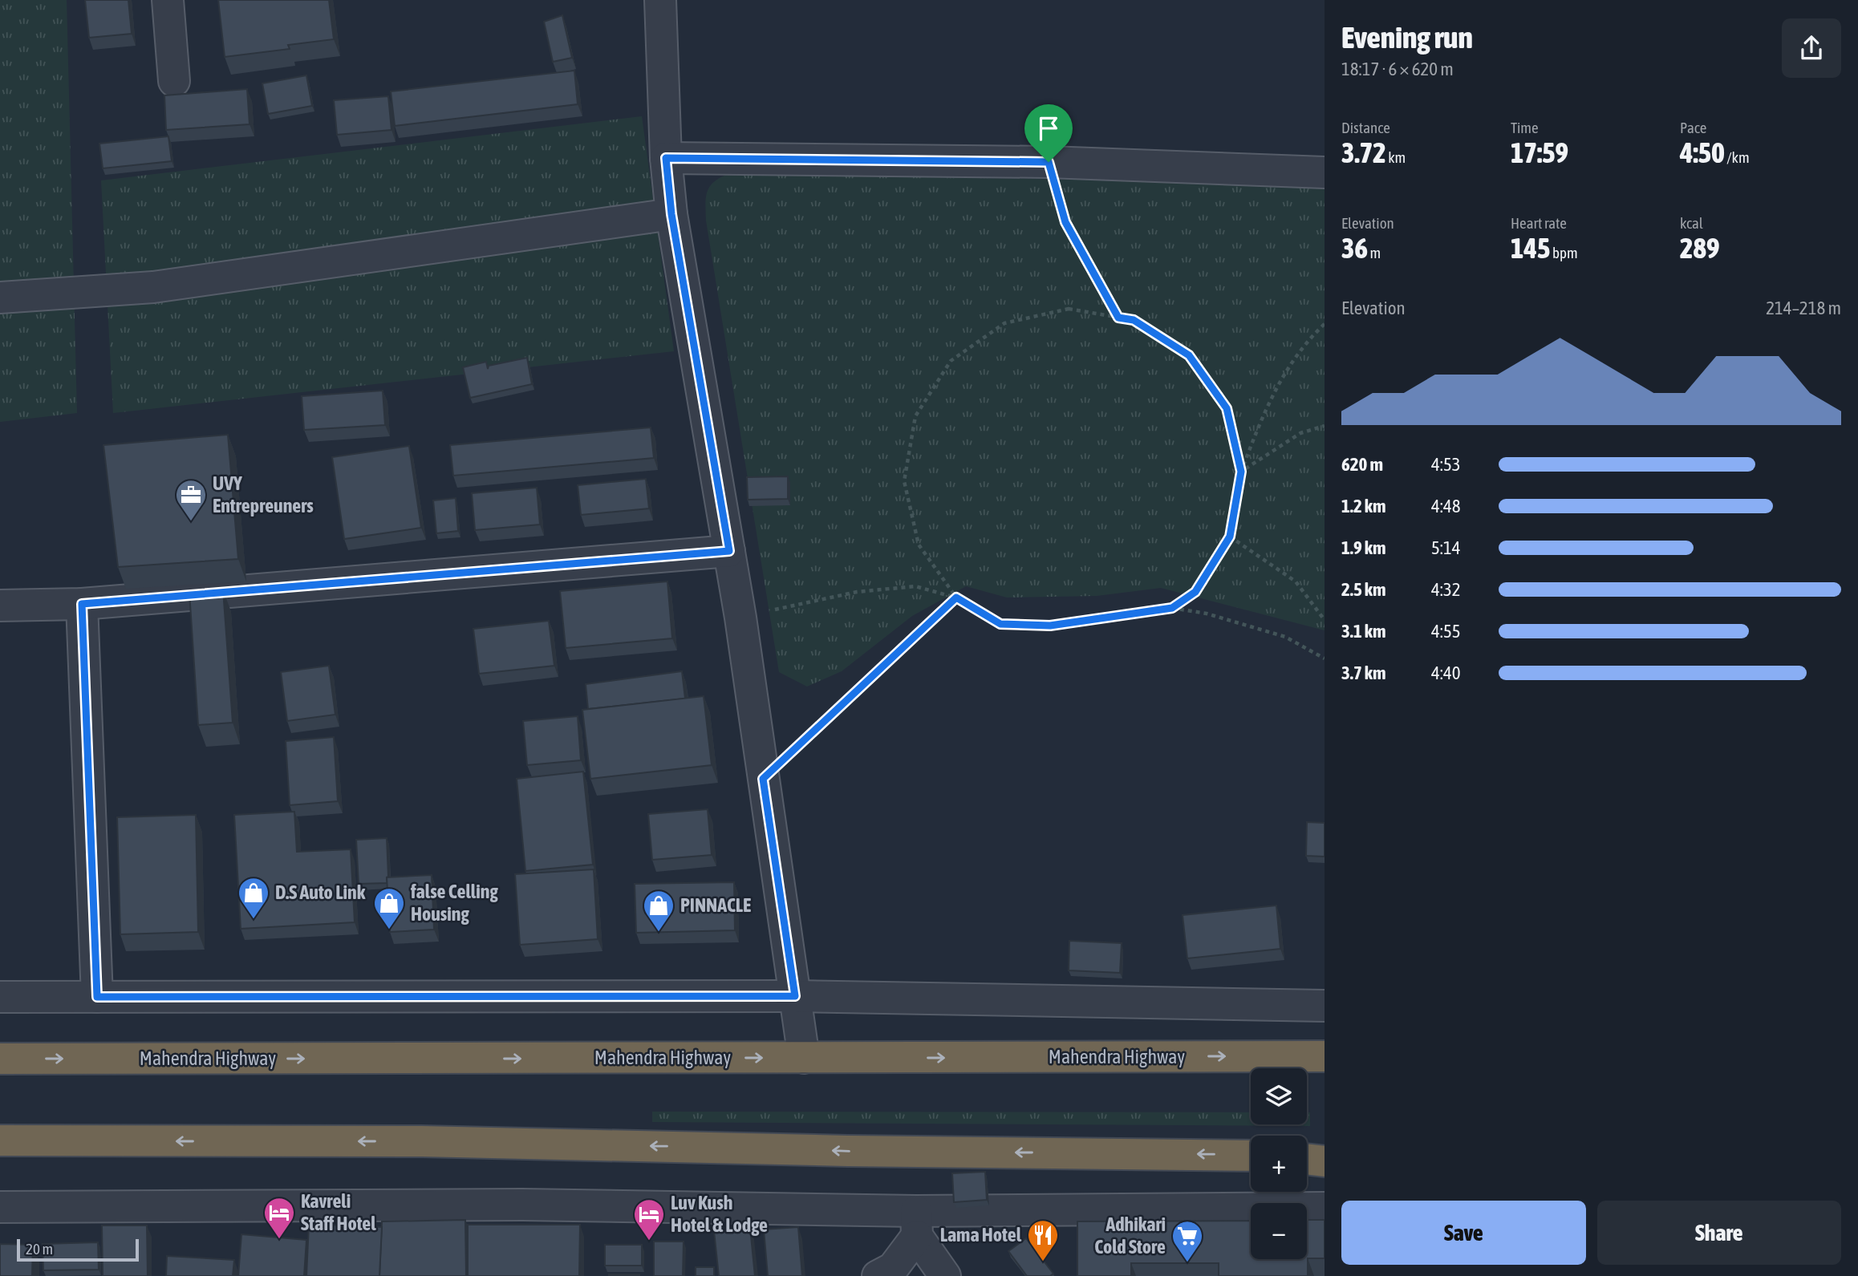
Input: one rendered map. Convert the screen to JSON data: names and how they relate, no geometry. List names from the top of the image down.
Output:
{
  "streets": {
    "highway": ["Mahendra Highway"]
  },
  "places": {
    "office": ["UVY Entrepreuners"],
    "shop": ["D.S Auto Link", "false Celling Housing", "PINNACLE"],
    "hotel": ["Kavreli Staff Hotel", "Luv Kush Hotel & Lodge"],
    "restaurant": ["Lama Hotel"],
    "supermarket": ["Adhikari Cold Store"]
  },
  "scale_bar": "20 m",
  "page": {
    "heading": ["Evening run", "18:17 · 6 × 620 m"],
    "stats": [
      ["Distance", "3.72 km"],
      ["Time", "17:59"],
      ["Pace", "4:50 /km"],
      ["Elevation", "36 m"],
      ["Heart rate", "145 bpm"],
      ["kcal", "289"]
    ],
    "chart": ["Elevation", "214–218 m"],
    "list": [
      {
        "name": "620 m",
        "note": "4:53"
      },
      {
        "name": "1.2 km",
        "note": "4:48"
      },
      {
        "name": "1.9 km",
        "note": "5:14"
      },
      {
        "name": "2.5 km",
        "note": "4:32"
      },
      {
        "name": "3.1 km",
        "note": "4:55"
      },
      {
        "name": "3.7 km",
        "note": "4:40"
      }
    ],
    "map_buttons": ["+", "−"],
    "buttons": ["Save", "Share"],
    "scale": "20 m"
  }
}
